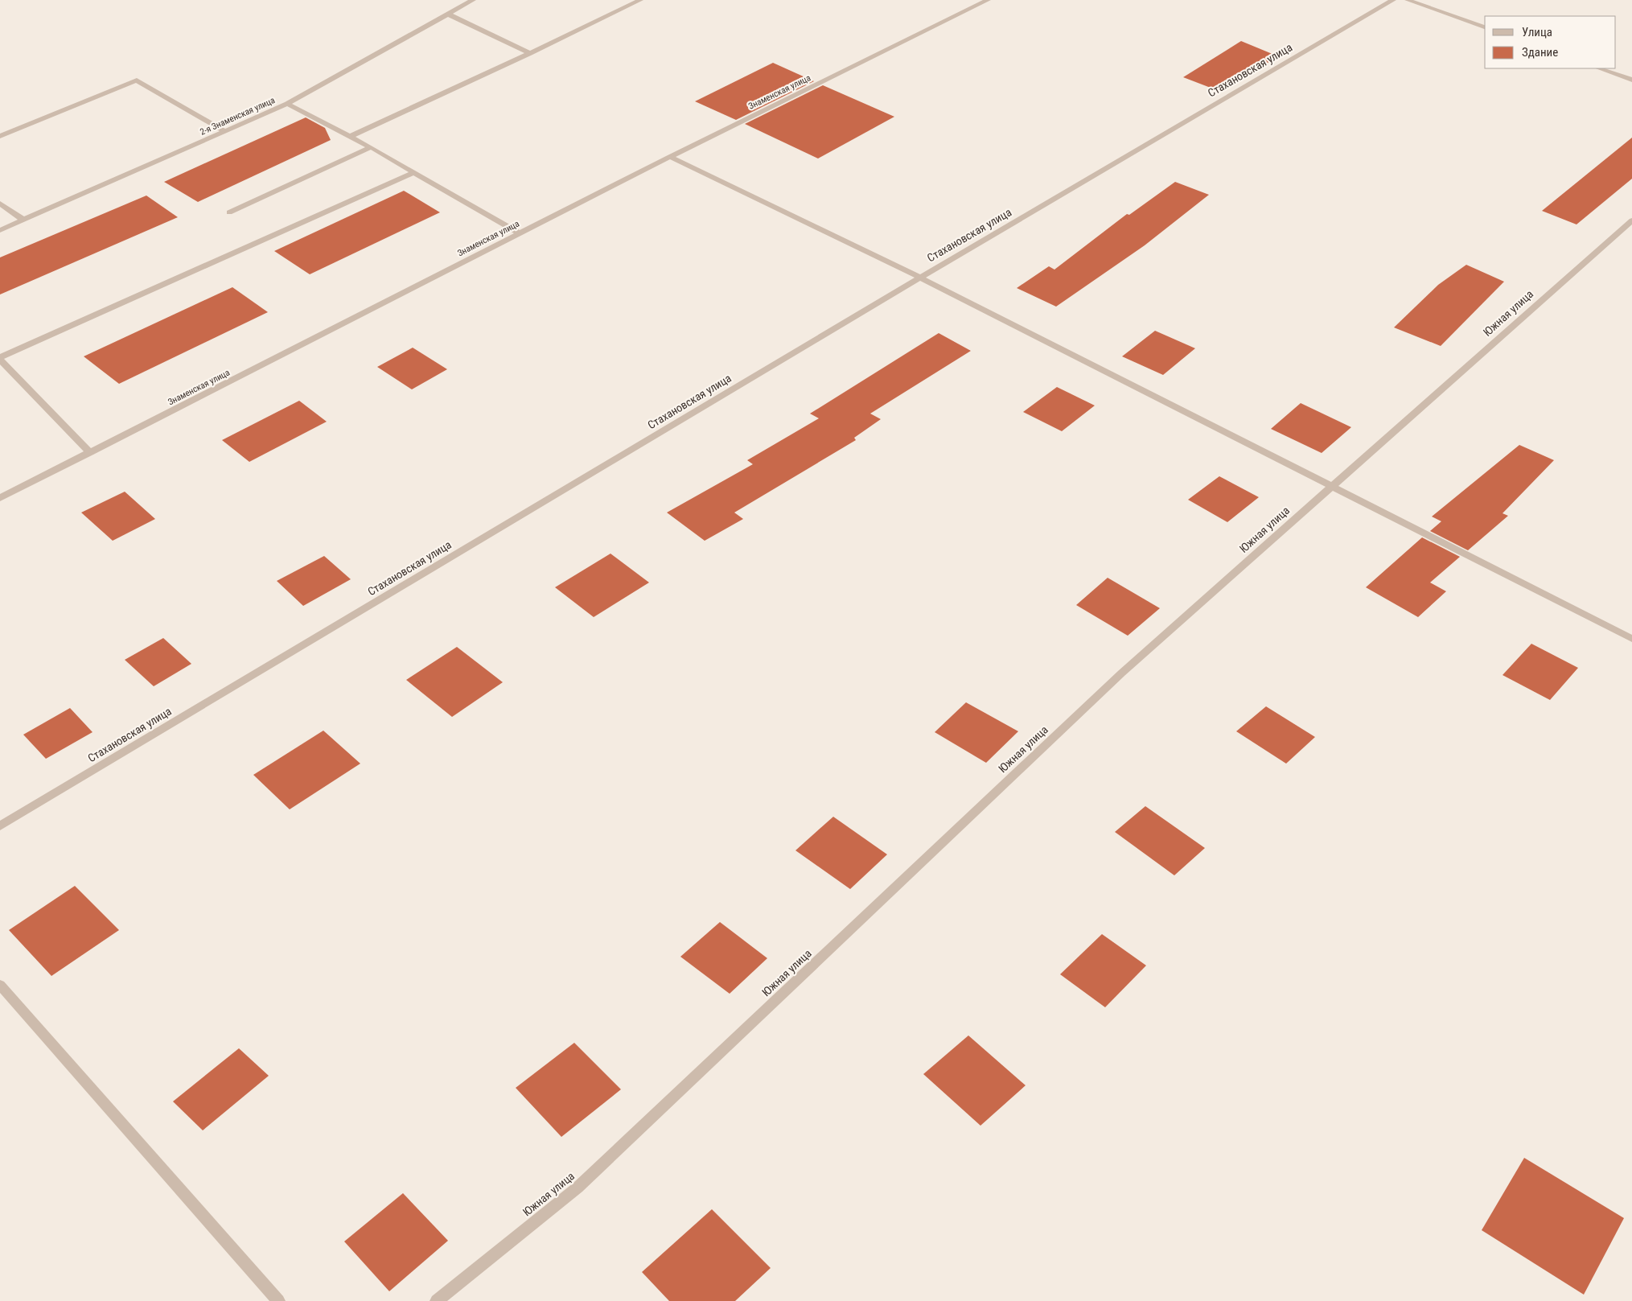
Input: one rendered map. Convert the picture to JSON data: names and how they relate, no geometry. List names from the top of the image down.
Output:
{
  "streets": {
    "street": [
      "Стахановская улица",
      "Знаменская улица",
      "2-я Знаменская улица",
      "Южная улица"
    ]
  },
  "legend": ["Улица", "Здание"]
}
